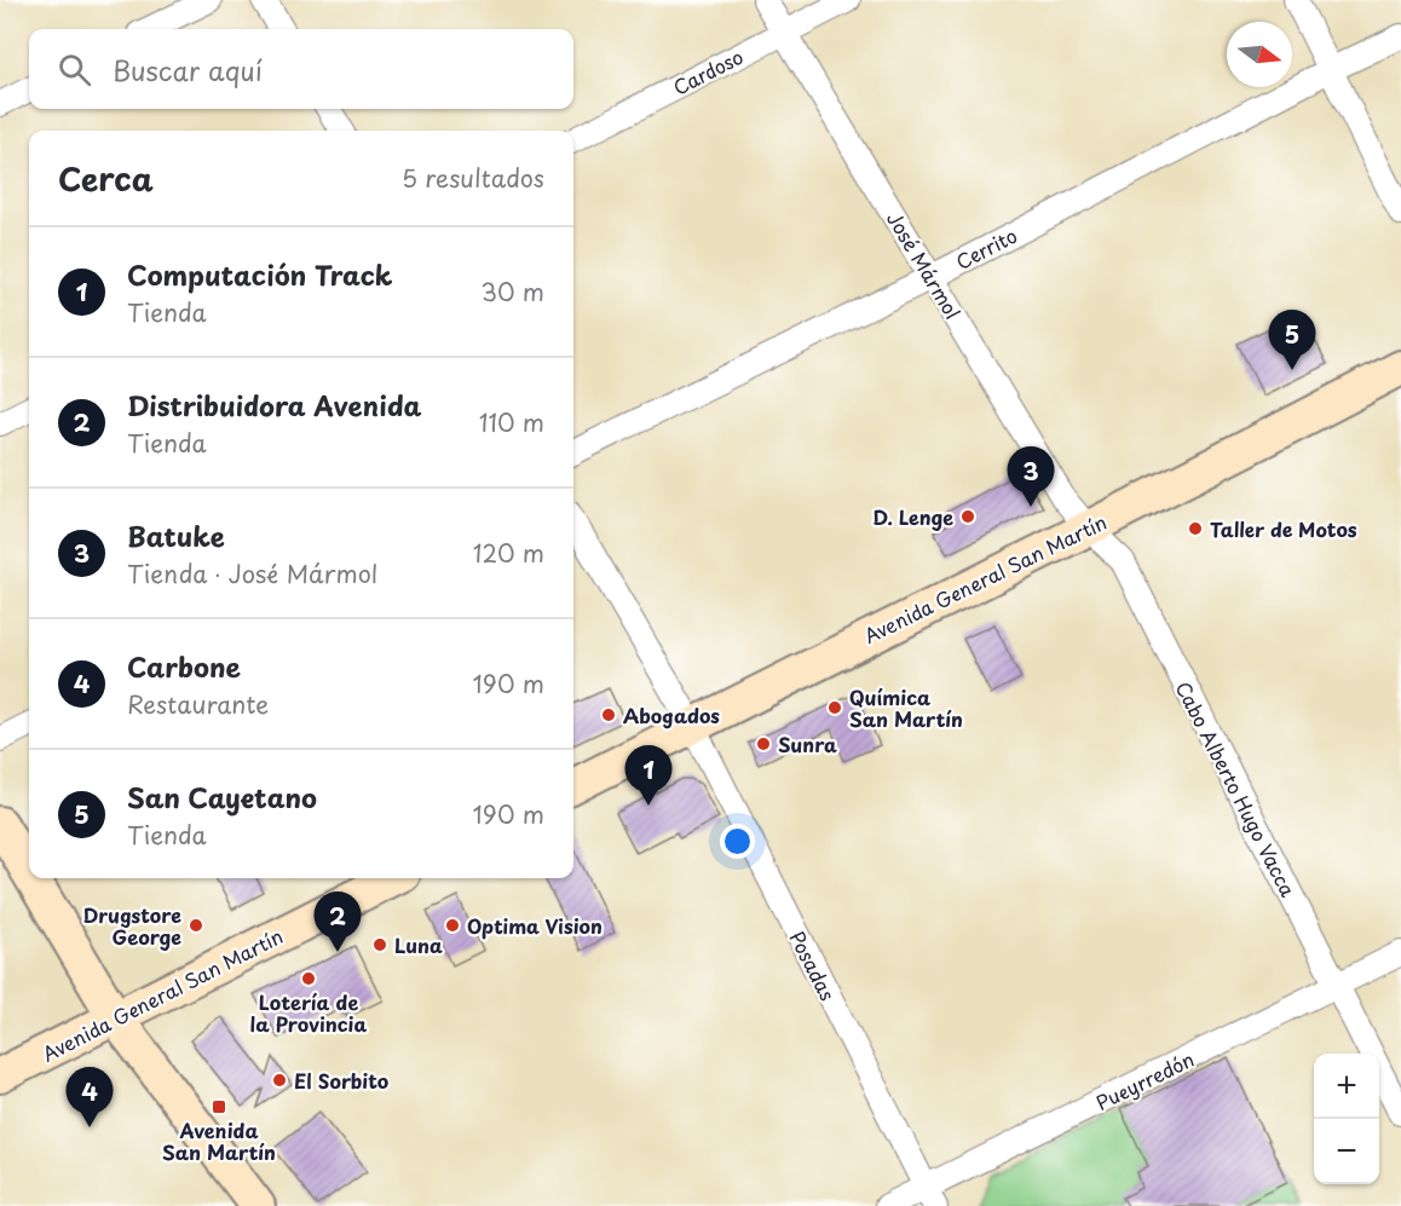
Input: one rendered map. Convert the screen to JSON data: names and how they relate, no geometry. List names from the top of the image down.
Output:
{
  "streets": {
    "main road": ["Avenida General San Martín"],
    "street": [
      "Cardoso",
      "Cerrito",
      "José Mármol",
      "Cabo Alberto Hugo Vacca",
      "Posadas",
      "Pueyrredón"
    ]
  },
  "crossings": [
    ["Cardoso", "José Mármol"],
    ["Cerrito", "José Mármol"],
    ["José Mármol", "Avenida General San Martín"],
    ["José Mármol", "Cabo Alberto Hugo Vacca"],
    ["Avenida General San Martín", "Cabo Alberto Hugo Vacca"],
    ["Avenida General San Martín", "Posadas"],
    ["Cabo Alberto Hugo Vacca", "Pueyrredón"],
    ["Posadas", "Pueyrredón"]
  ],
  "places": {
    "other": [
      "D. Lenge",
      "Taller de Motos",
      "Química San Martín",
      "Abogados",
      "Sunra",
      "Drugstore George",
      "Optima Vision",
      "Luna",
      "Lotería de la Provincia",
      "El Sorbito"
    ],
    "transit": ["Avenida San Martín"]
  },
  "north": "right",
  "page": {
    "search": "Buscar aquí",
    "heading": ["Cerca", "5 resultados"],
    "list": [
      {
        "mark": "1",
        "name": "Computación Track",
        "note": "Tienda",
        "value": "30 m"
      },
      {
        "mark": "2",
        "name": "Distribuidora Avenida",
        "note": "Tienda",
        "value": "110 m"
      },
      {
        "mark": "3",
        "name": "Batuke",
        "note": "Tienda · José Mármol",
        "value": "120 m"
      },
      {
        "mark": "4",
        "name": "Carbone",
        "note": "Restaurante",
        "value": "190 m"
      },
      {
        "mark": "5",
        "name": "San Cayetano",
        "note": "Tienda",
        "value": "190 m"
      }
    ],
    "pins": [
      "5",
      "3",
      "1",
      "2",
      "4"
    ],
    "map_buttons": ["+", "−"]
  }
}
